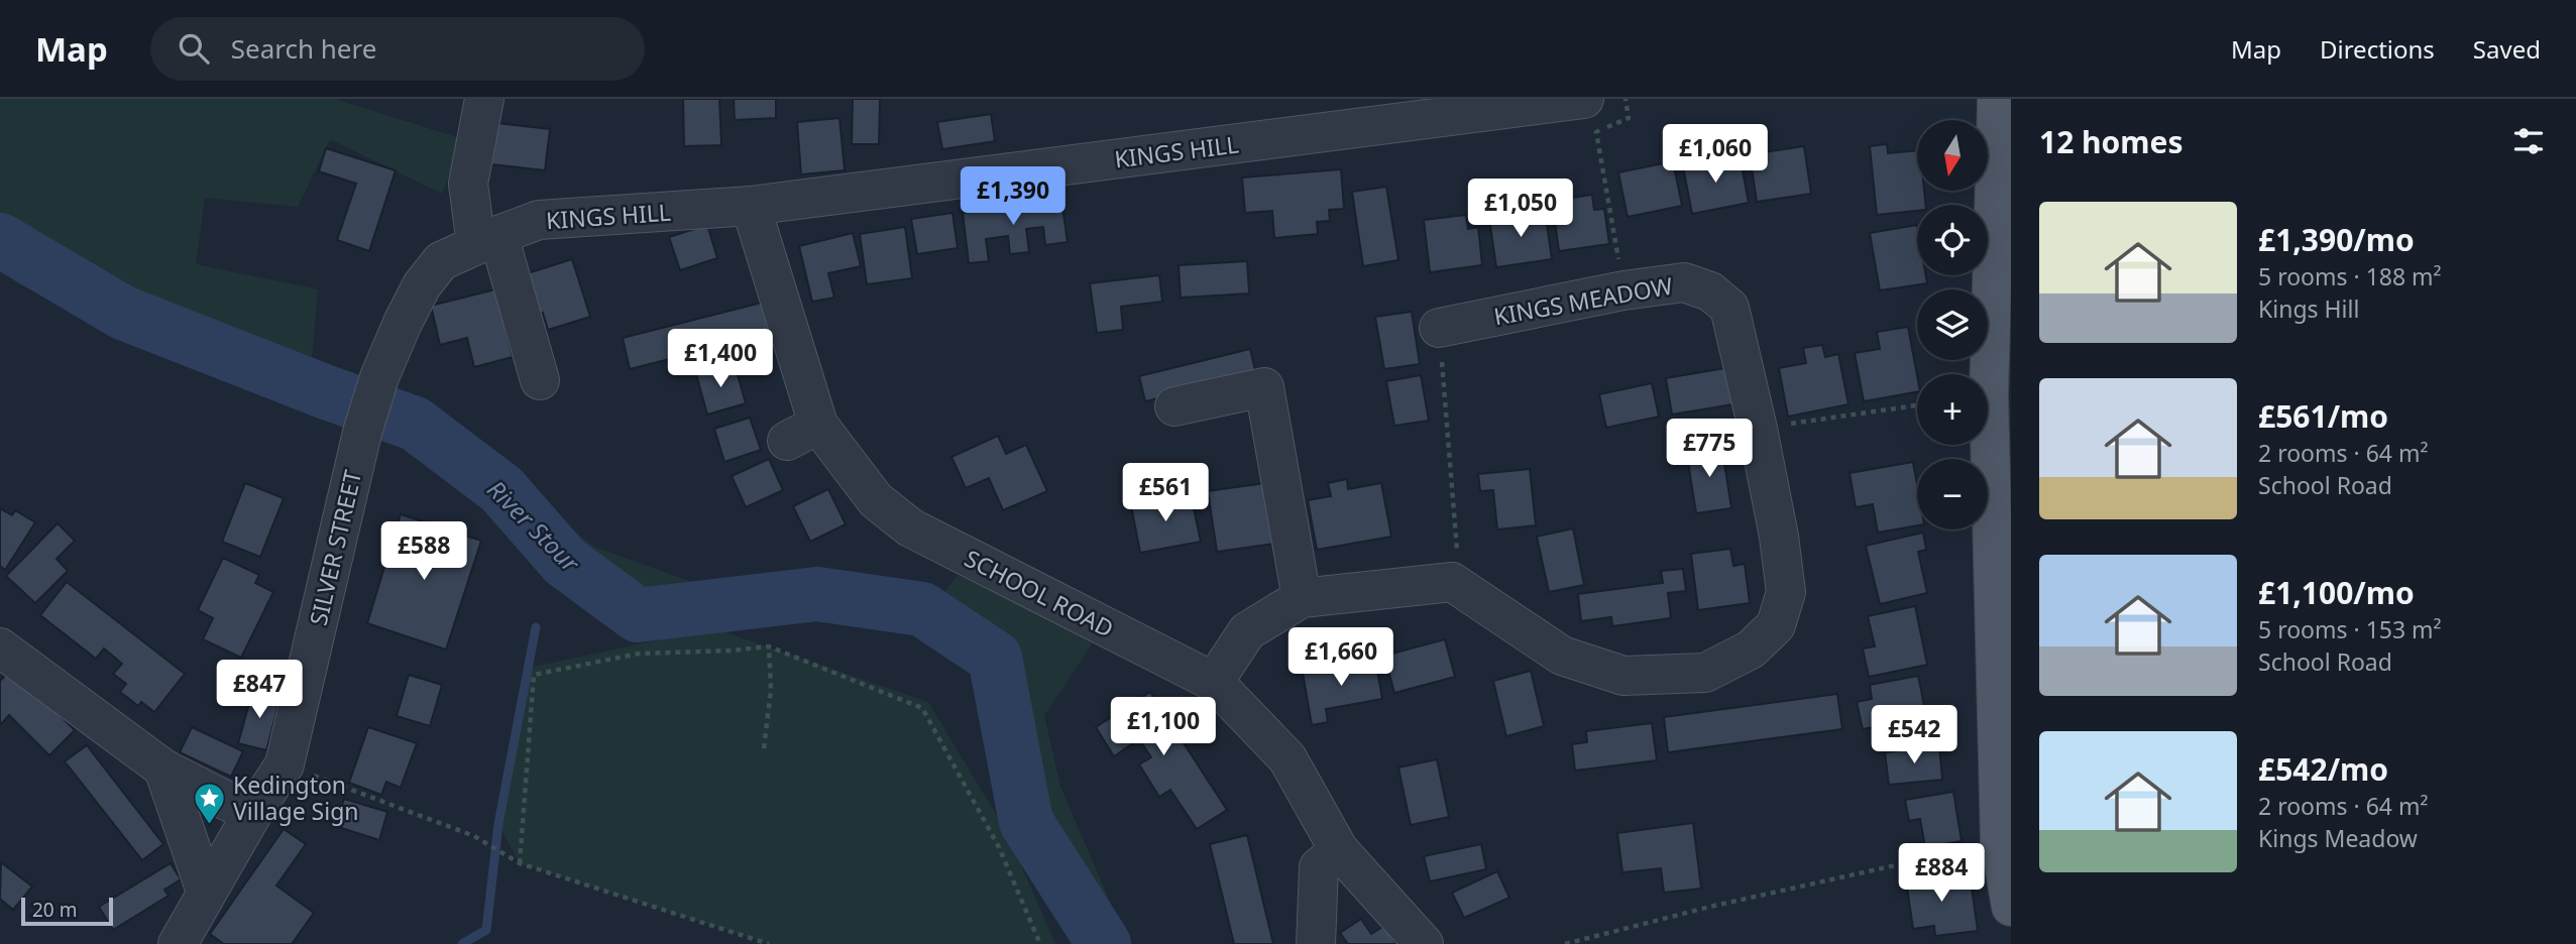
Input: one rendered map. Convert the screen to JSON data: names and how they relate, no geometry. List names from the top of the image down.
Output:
{
  "streets": {
    "street": [
      "KINGS HILL",
      "KINGS MEADOW",
      "SILVER STREET",
      "SCHOOL ROAD"
    ]
  },
  "crossings": [
    ["KINGS HILL", "SILVER STREET"],
    ["KINGS HILL", "SCHOOL ROAD"]
  ],
  "water": ["River Stour"],
  "places": {
    "place": ["Kedington Village Sign"]
  },
  "scale_bar": "20 m",
  "north": "bottom",
  "page": {
    "header": "Map",
    "search": "Search here",
    "nav": ["Map", "Directions", "Saved"],
    "heading": "12 homes",
    "map_buttons": ["+", "−"],
    "price": [
      "£1,060",
      "£1,390",
      "£1,050",
      "£1,400",
      "£775",
      "£561",
      "£588",
      "£1,660",
      "£847",
      "£1,100",
      "£542",
      "£884"
    ],
    "list": [
      {
        "name": "£1,390/mo",
        "note": "5 rooms · 188 m² · Kings Hill"
      },
      {
        "name": "£561/mo",
        "note": "2 rooms · 64 m² · School Road"
      },
      {
        "name": "£1,100/mo",
        "note": "5 rooms · 153 m² · School Road"
      },
      {
        "name": "£542/mo",
        "note": "2 rooms · 64 m² · Kings Meadow"
      }
    ],
    "scale": "20 m"
  }
}
